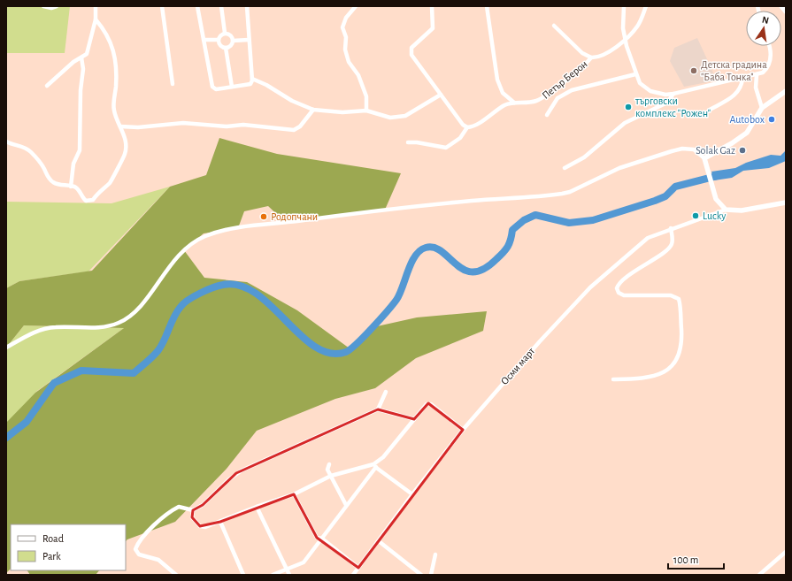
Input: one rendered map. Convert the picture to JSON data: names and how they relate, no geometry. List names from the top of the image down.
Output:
{
  "streets": {
    "street": ["Петър Берон", "Осми март"]
  },
  "places": [
    "Детска градина \"Баба Тонка\"",
    "търговски комплекс \"Рожен\"",
    "Autobox",
    "Solak Gaz",
    "Lucky",
    "Родопчани"
  ],
  "legend": ["Road", "Park"],
  "scale_bar": "100 m",
  "north": "top"
}
